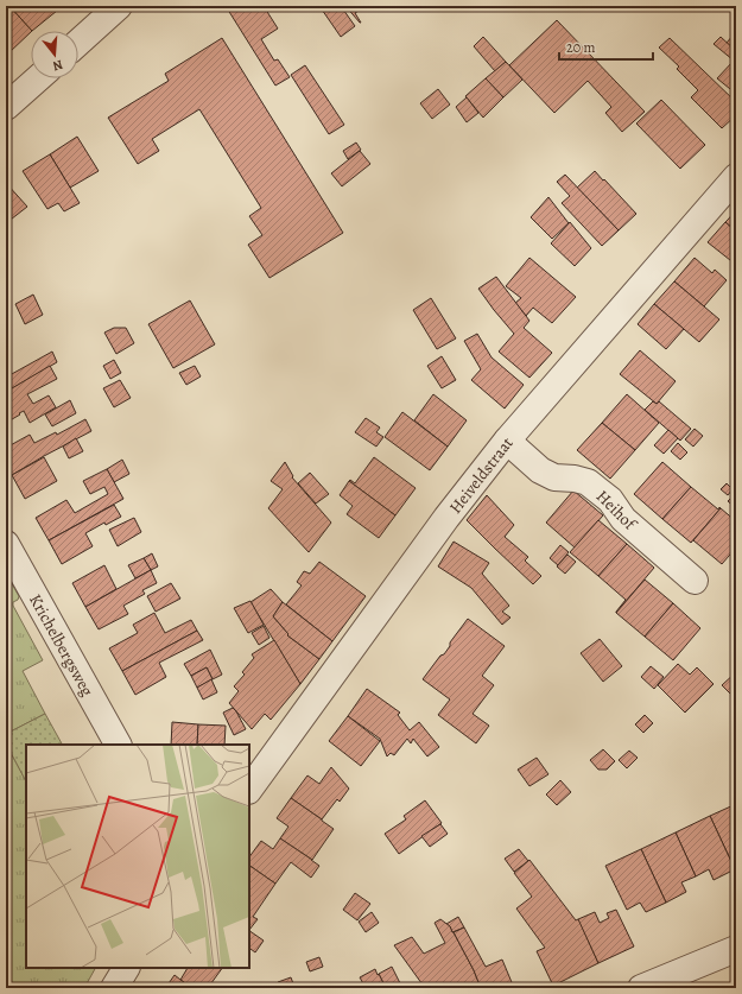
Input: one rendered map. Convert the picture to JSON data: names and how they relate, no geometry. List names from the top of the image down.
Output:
{
  "streets": {
    "street": ["Heiveldstraat", "Heihof", "Krichelbergsweg"]
  },
  "crossings": [
    ["Heiveldstraat", "Heihof"]
  ],
  "scale_bar": "20 m",
  "north": "bottom"
}
